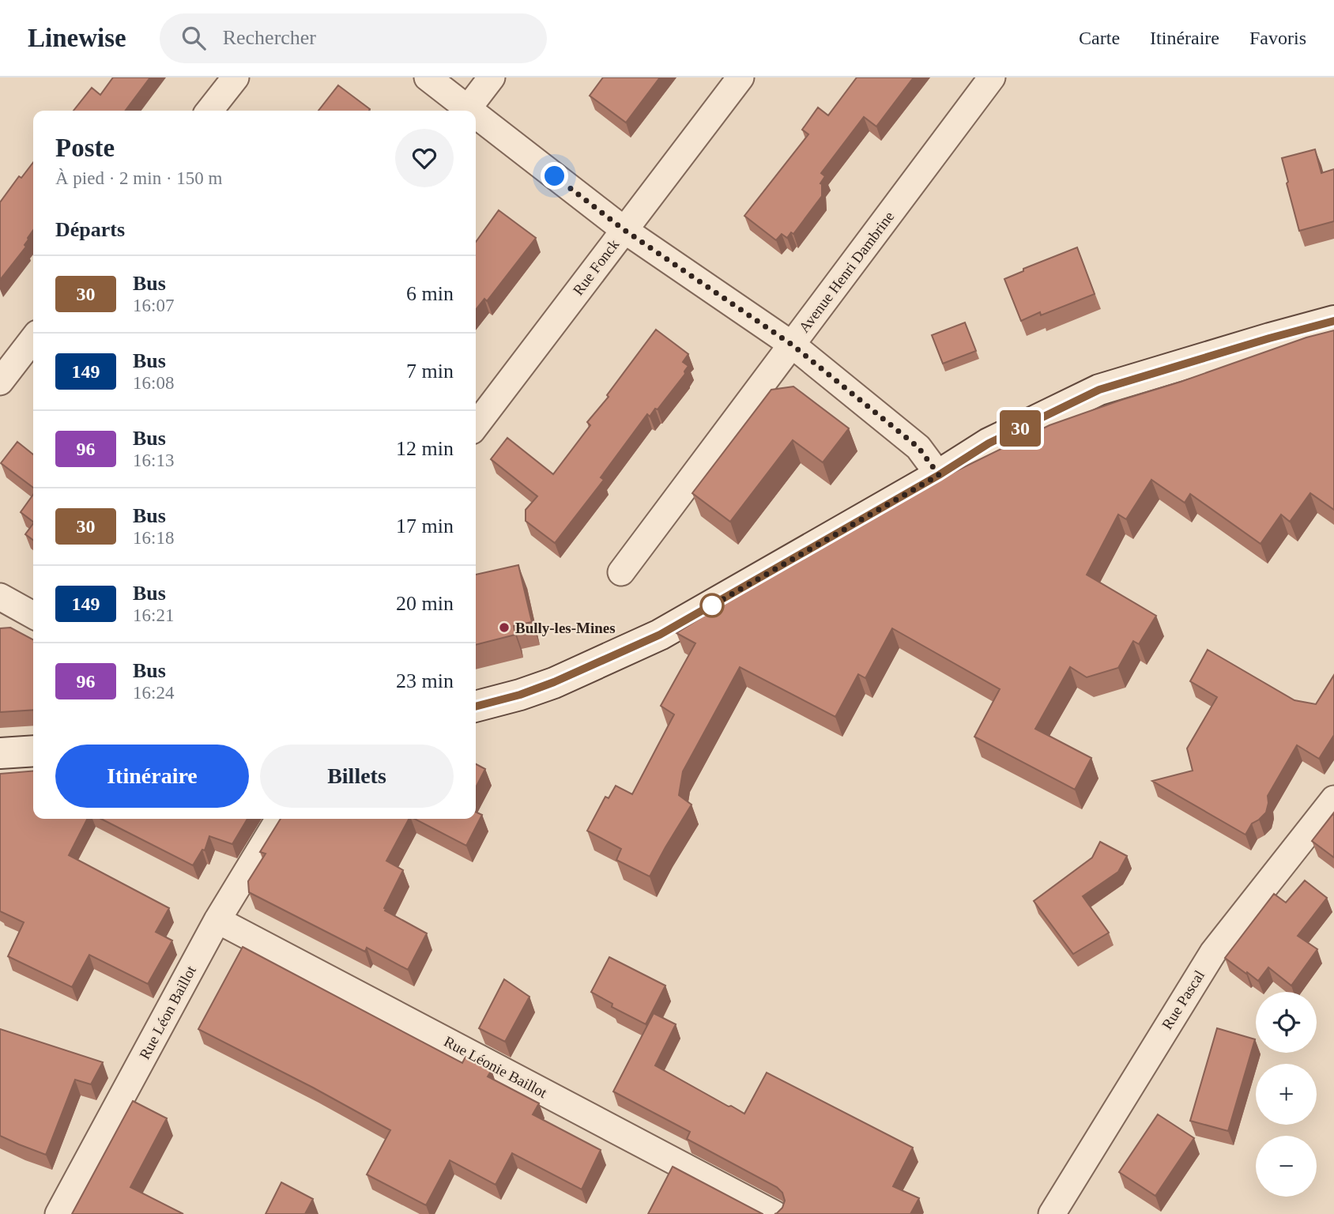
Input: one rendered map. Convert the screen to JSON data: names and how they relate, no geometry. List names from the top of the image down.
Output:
{
  "streets": {
    "street": [
      "Rue Fonck",
      "Avenue Henri Dambrine",
      "Rue Pascal",
      "Rue Léon Baillot",
      "Rue Léonie Baillot"
    ]
  },
  "crossings": [
    ["Rue Léon Baillot", "Rue Léonie Baillot"]
  ],
  "places": ["Bully-les-Mines"],
  "lines": ["bus line 30"],
  "page": {
    "header": "Linewise",
    "search": "Rechercher",
    "nav": ["Carte", "Itinéraire", "Favoris"],
    "on_map": "30",
    "heading": [
      ["Poste", "À pied · 2 min · 150 m"],
      "Départs"
    ],
    "list": [
      {
        "mark": "30",
        "name": "Bus",
        "note": "16:07",
        "value": "6 min"
      },
      {
        "mark": "149",
        "name": "Bus",
        "note": "16:08",
        "value": "7 min"
      },
      {
        "mark": "96",
        "name": "Bus",
        "note": "16:13",
        "value": "12 min"
      },
      {
        "mark": "30",
        "name": "Bus",
        "note": "16:18",
        "value": "17 min"
      },
      {
        "mark": "149",
        "name": "Bus",
        "note": "16:21",
        "value": "20 min"
      },
      {
        "mark": "96",
        "name": "Bus",
        "note": "16:24",
        "value": "23 min"
      }
    ],
    "buttons": ["Itinéraire", "Billets"],
    "map_buttons": ["+", "−"]
  }
}
